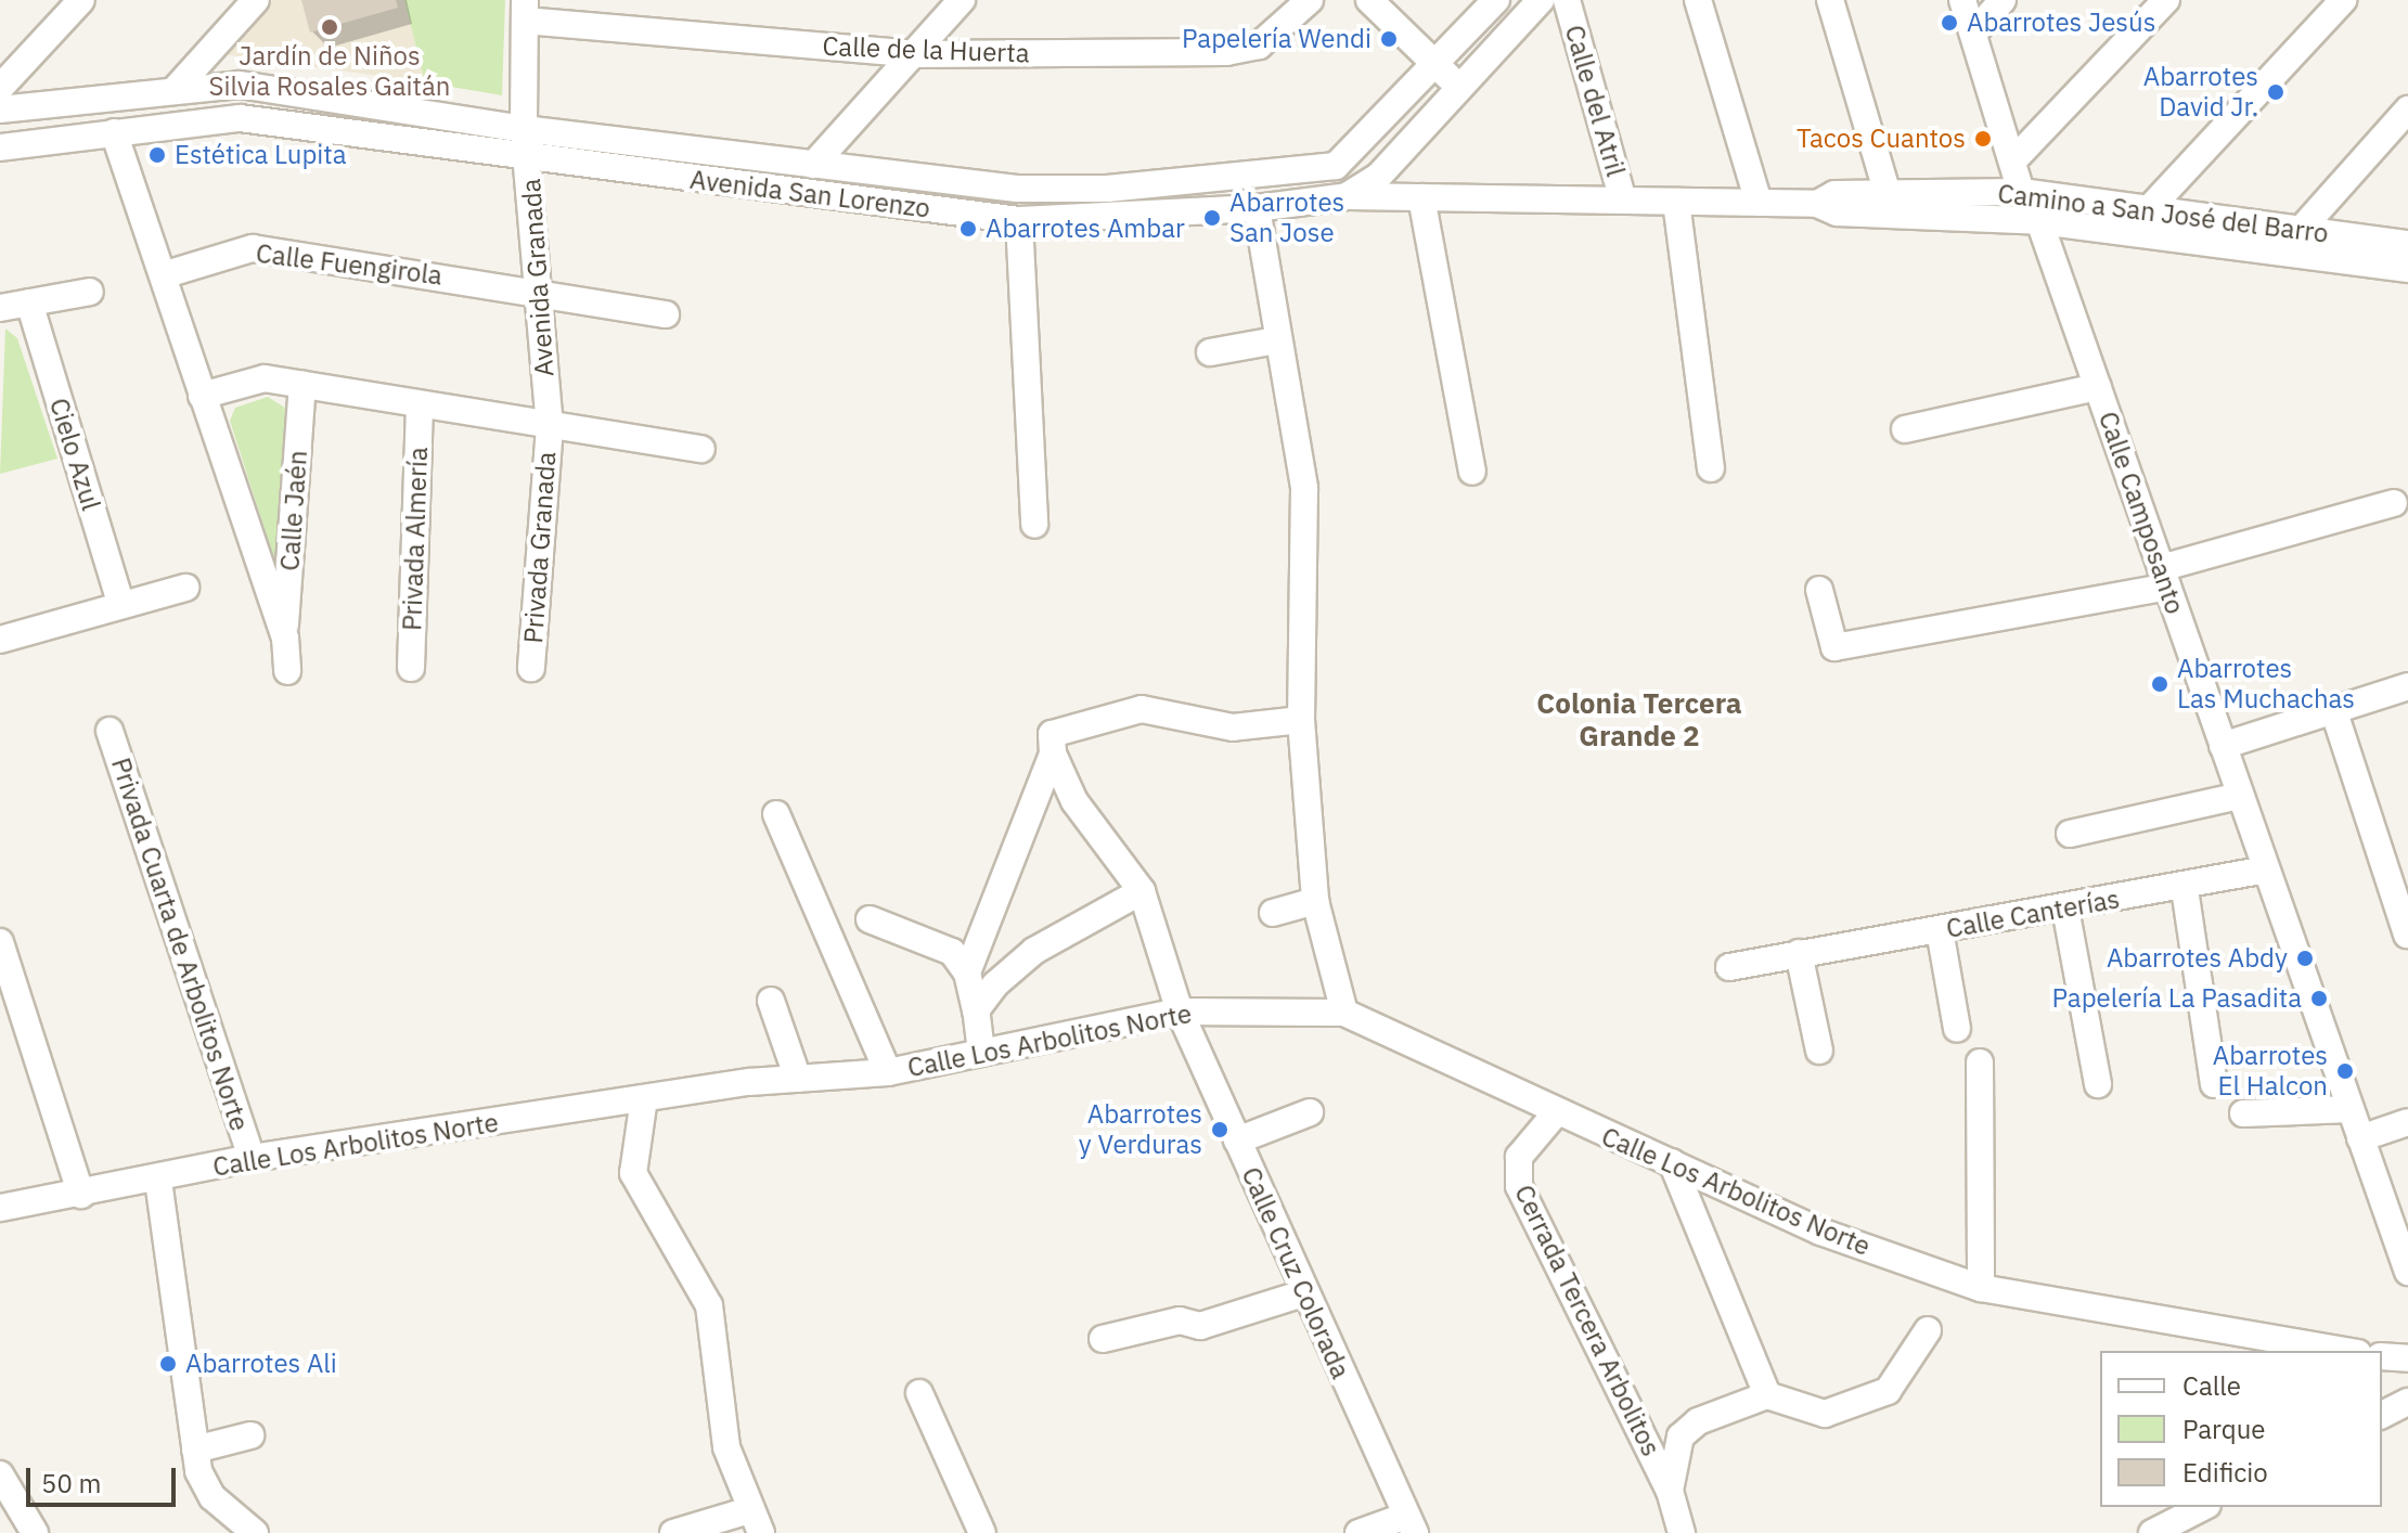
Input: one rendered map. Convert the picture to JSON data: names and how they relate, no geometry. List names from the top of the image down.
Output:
{
  "streets": {
    "street": [
      "Calle de la Huerta",
      "Calle del Atril",
      "Avenida San Lorenzo",
      "Camino a San José del Barro",
      "Calle Fuengirola",
      "Avenida Granada",
      "Cielo Azul",
      "Calle Jaén",
      "Calle Camposanto",
      "Privada Almería",
      "Privada Granada",
      "Calle Canterías",
      "Privada Cuarta de Arbolitos Norte",
      "Calle Los Arbolitos Norte",
      "Calle Cruz Colorada",
      "Cerrada Tercera Arbolitos"
    ]
  },
  "crossings": [
    ["Calle de la Huerta", "Avenida Granada"],
    ["Calle del Atril", "Camino a San José del Barro"],
    ["Avenida San Lorenzo", "Camino a San José del Barro"],
    ["Avenida San Lorenzo", "Avenida Granada"],
    ["Camino a San José del Barro", "Calle Camposanto"],
    ["Calle Fuengirola", "Avenida Granada"],
    ["Avenida Granada", "Privada Granada"],
    ["Calle Camposanto", "Calle Canterías"],
    ["Privada Cuarta de Arbolitos Norte", "Calle Los Arbolitos Norte"],
    ["Calle Los Arbolitos Norte", "Calle Cruz Colorada"],
    ["Calle Los Arbolitos Norte", "Cerrada Tercera Arbolitos"]
  ],
  "districts": ["Colonia Tercera Grande 2"],
  "places": [
    "Abarrotes Jesús",
    "Jardín de Niños Silvia Rosales Gaitán",
    "Papelería Wendi",
    "Abarrotes David Jr.",
    "Tacos Cuantos",
    "Estética Lupita",
    "Abarrotes San Jose",
    "Abarrotes Ambar",
    "Abarrotes Las Muchachas",
    "Abarrotes Abdy",
    "Papelería La Pasadita",
    "Abarrotes El Halcon",
    "Abarrotes y Verduras",
    "Abarrotes Ali"
  ],
  "legend": ["Calle", "Parque", "Edificio"],
  "scale_bar": "50 m"
}
